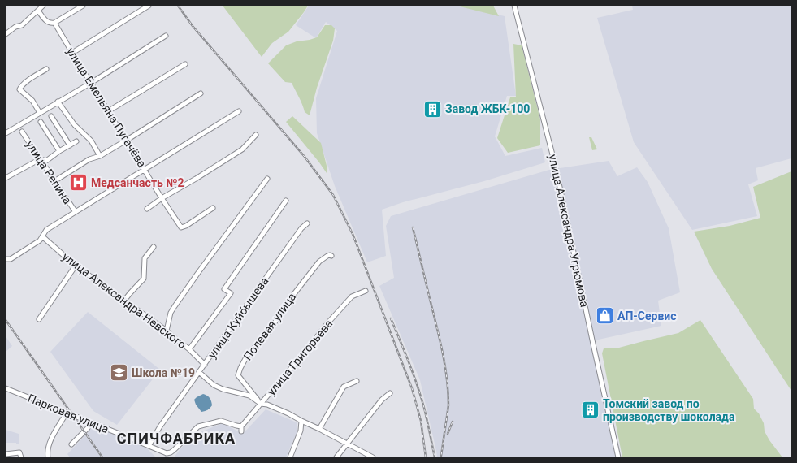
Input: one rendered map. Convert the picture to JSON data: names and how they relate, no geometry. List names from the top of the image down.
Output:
{
  "streets": {
    "street": [
      "улица Емельяна Пугачёва",
      "улица Репина",
      "улица Александра Угрюмова",
      "улица Александра Невского",
      "улица Куйбышева",
      "Полевая улица",
      "улица Григорьева",
      "Парковая улица"
    ]
  },
  "crossings": [
    ["улица Александра Невского", "улица Куйбышева"],
    ["улица Куйбышева", "Парковая улица"],
    ["Полевая улица", "улица Григорьева"]
  ],
  "districts": ["СПИЧФАБРИКА"],
  "places": {
    "building": ["Завод ЖБК-100", "Томский завод по производству шоколада"],
    "hospital": ["Медсанчасть №2"],
    "shop": ["АП-Сервис"],
    "school or university": ["Школа №19"]
  }
}
